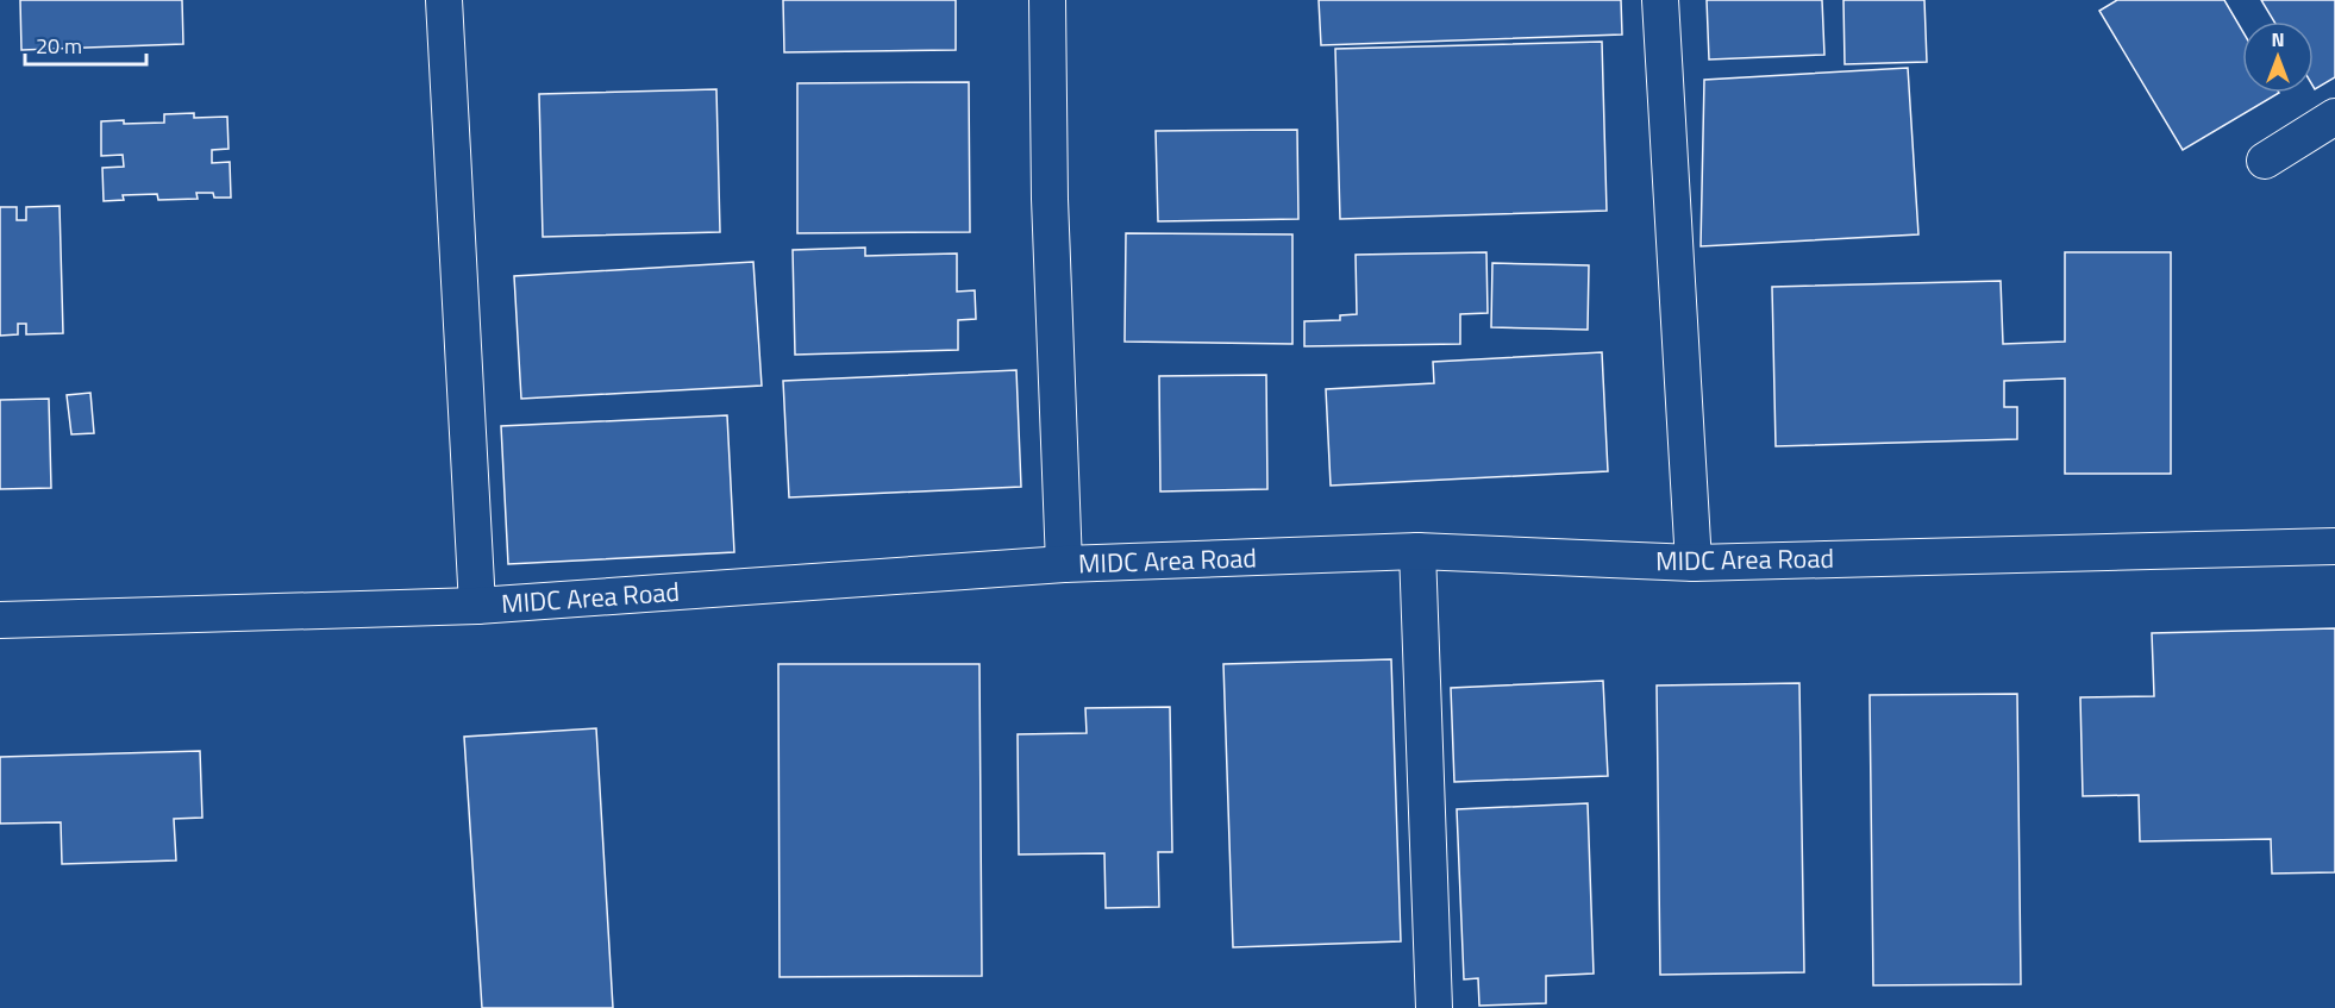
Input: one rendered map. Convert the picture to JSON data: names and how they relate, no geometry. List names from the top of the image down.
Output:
{
  "streets": {
    "street": ["MIDC Area Road"]
  },
  "scale_bar": "20 m",
  "north": "top"
}
